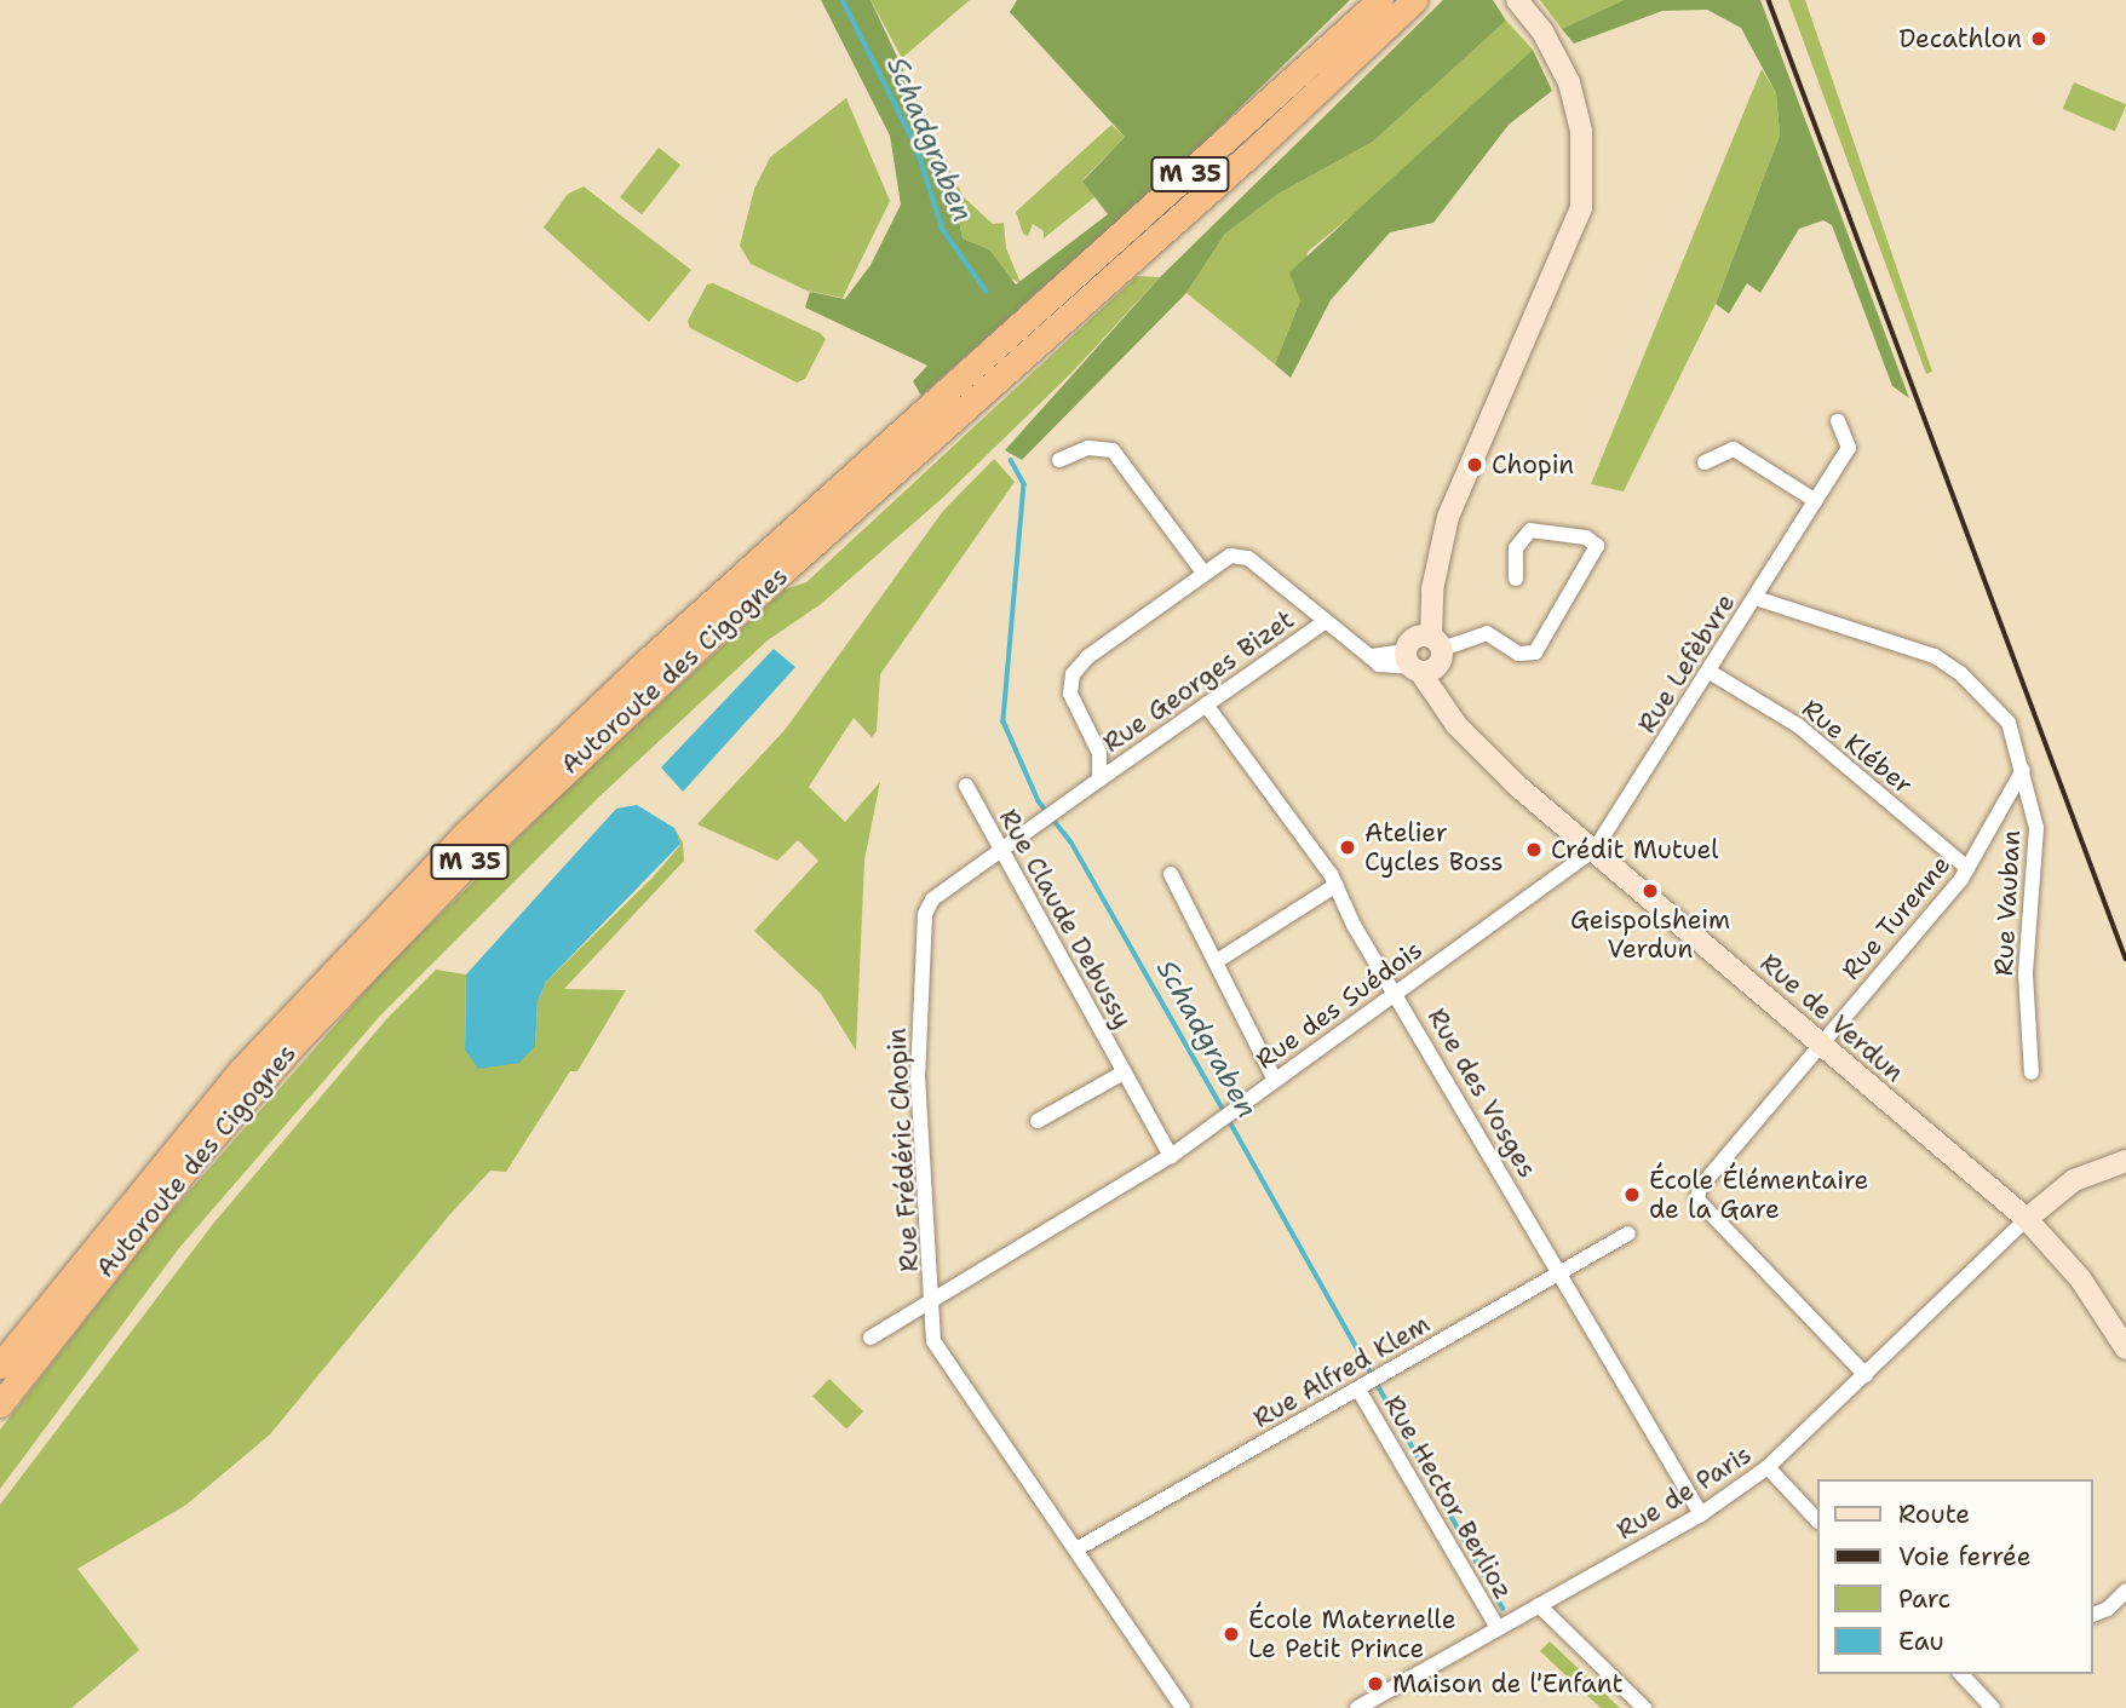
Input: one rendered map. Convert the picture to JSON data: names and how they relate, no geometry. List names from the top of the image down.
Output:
{
  "streets": {
    "highway": ["M 35", "Autoroute des Cigognes"],
    "main road": ["Rue de Verdun"],
    "street": [
      "Rue Lefèbvre",
      "Rue Georges Bizet",
      "Rue Kléber",
      "Rue Vauban",
      "Rue Turenne",
      "Rue Claude Debussy",
      "Rue des Suédois",
      "Rue des Vosges",
      "Rue Frédéric Chopin",
      "Rue Alfred Klem",
      "Rue de Paris",
      "Rue Hector Berlioz"
    ]
  },
  "crossings": [
    ["Rue Lefèbvre", "Rue Kléber"],
    ["Rue Lefèbvre", "Rue Vauban"],
    ["Rue Lefèbvre", "Rue des Suédois"],
    ["Rue Lefèbvre", "Rue de Verdun"],
    ["Rue Georges Bizet", "Rue des Vosges"],
    ["Rue Georges Bizet", "Rue Frédéric Chopin"],
    ["Rue Kléber", "Rue Turenne"],
    ["Rue Vauban", "Rue Turenne"],
    ["Rue Turenne", "Rue de Verdun"],
    ["Rue Turenne", "Rue de Paris"],
    ["Rue Claude Debussy", "Rue des Suédois"],
    ["Rue Claude Debussy", "Rue Frédéric Chopin"],
    ["Rue des Suédois", "Rue de Verdun"],
    ["Rue des Suédois", "Rue des Vosges"],
    ["Rue des Suédois", "Rue Frédéric Chopin"],
    ["Rue de Verdun", "Rue de Paris"],
    ["Rue des Vosges", "Rue Alfred Klem"],
    ["Rue des Vosges", "Rue de Paris"],
    ["Rue Frédéric Chopin", "Rue Alfred Klem"],
    ["Rue Alfred Klem", "Rue Hector Berlioz"],
    ["Rue de Paris", "Rue Hector Berlioz"]
  ],
  "water": ["Schadgraben"],
  "places": [
    "Decathlon",
    "Chopin",
    "Atelier Cycles Boss",
    "Crédit Mutuel",
    "Geispolsheim Verdun",
    "École Élémentaire de la Gare",
    "École Maternelle Le Petit Prince",
    "Maison de l'Enfant"
  ],
  "legend": [
    "Route",
    "Voie ferrée",
    "Parc",
    "Eau"
  ]
}
